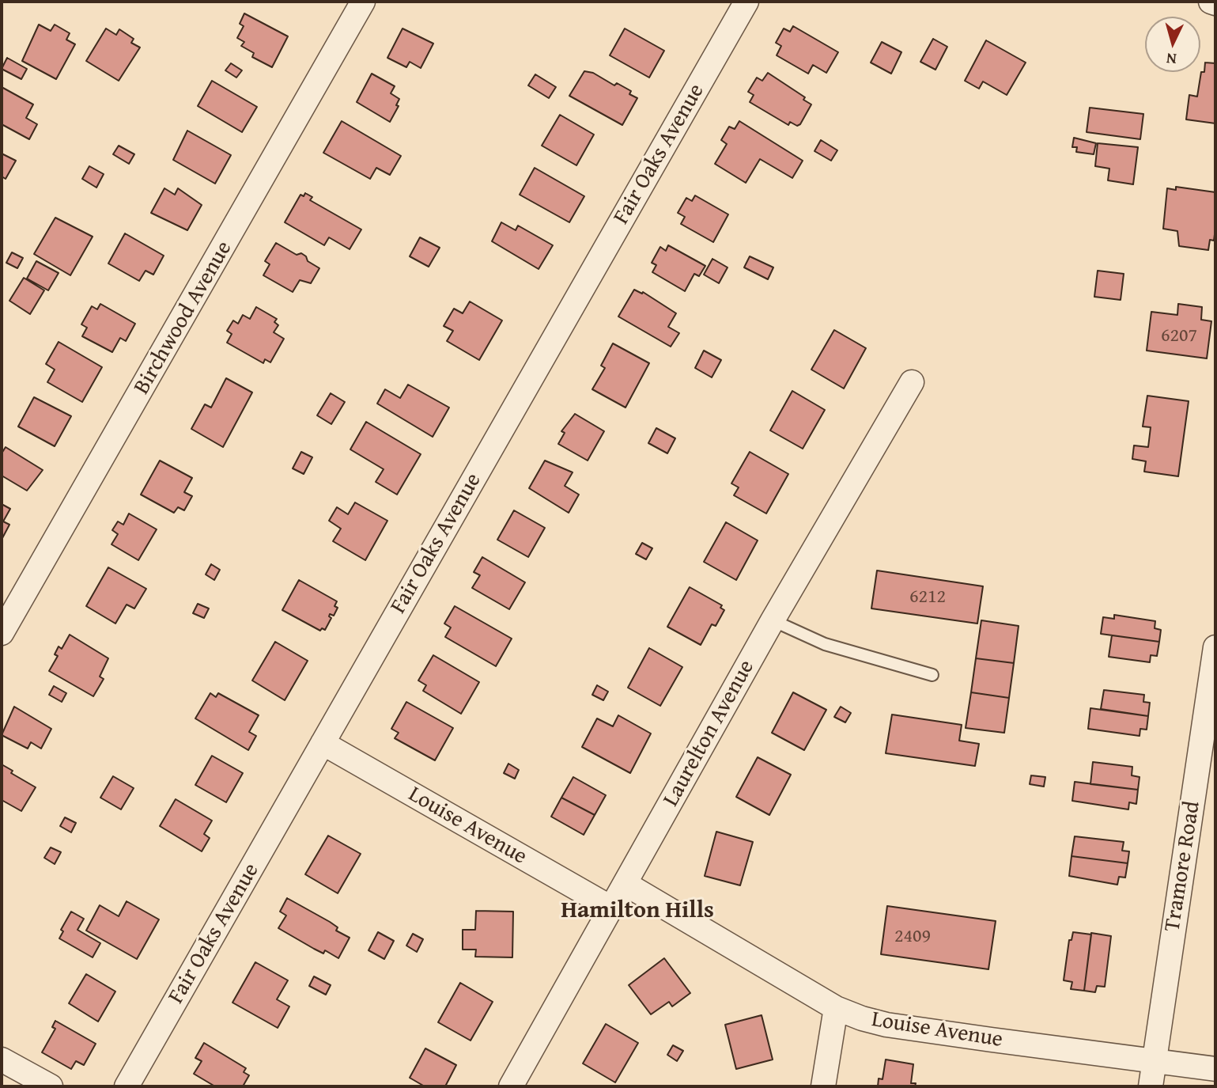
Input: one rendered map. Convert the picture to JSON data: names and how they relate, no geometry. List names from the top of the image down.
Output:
{
  "streets": {
    "street": [
      "Fair Oaks Avenue",
      "Birchwood Avenue",
      "Laurelton Avenue",
      "Louise Avenue",
      "Tramore Road"
    ]
  },
  "crossings": [
    ["Fair Oaks Avenue", "Louise Avenue"],
    ["Laurelton Avenue", "Louise Avenue"],
    ["Louise Avenue", "Tramore Road"]
  ],
  "districts": ["Hamilton Hills"],
  "house_numbers": ["6207", "6212", "2409"],
  "north": "bottom"
}
